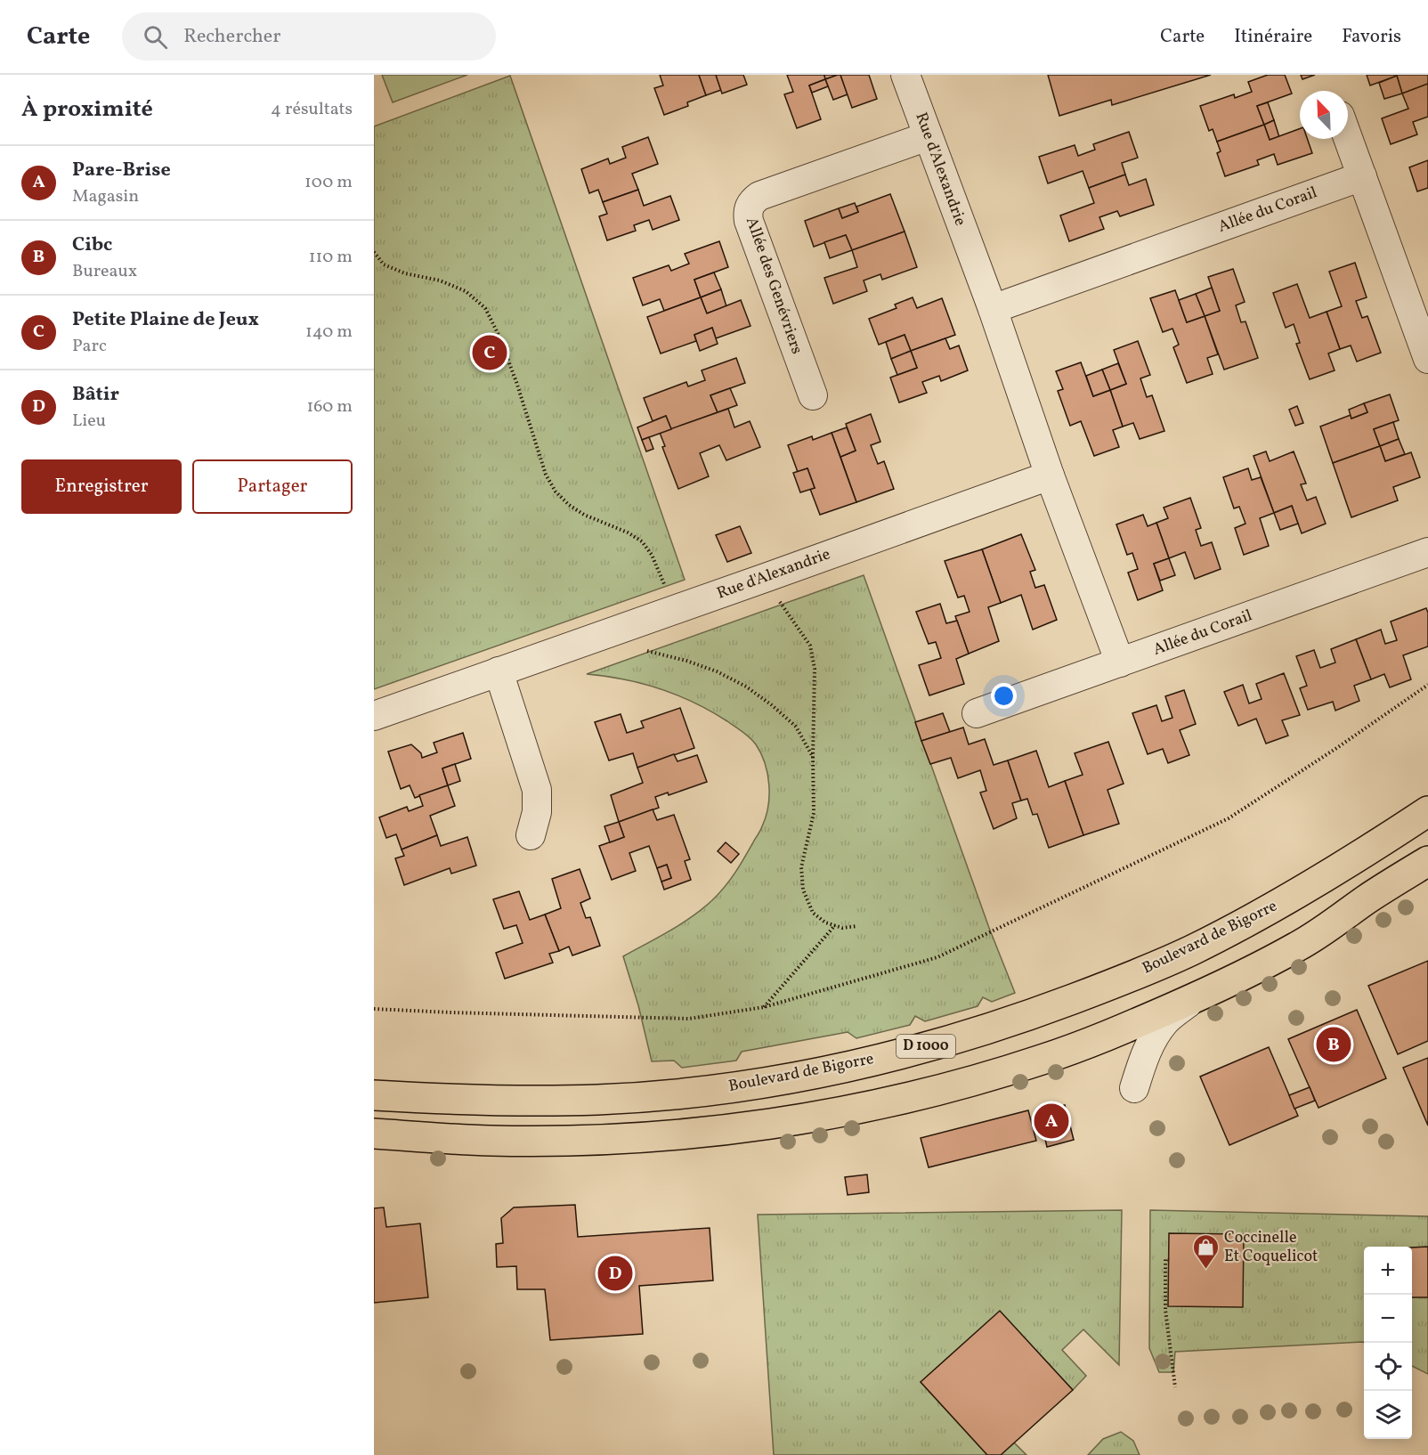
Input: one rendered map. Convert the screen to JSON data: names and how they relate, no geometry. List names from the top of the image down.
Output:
{
  "streets": {
    "main road": ["Boulevard de Bigorre", "D 1000"],
    "street": ["Rue d'Alexandrie", "Allée du Corail", "Allée des Genévriers"]
  },
  "crossings": [
    ["Rue d'Alexandrie", "Allée du Corail"],
    ["Rue d'Alexandrie", "Allée des Genévriers"]
  ],
  "places": {
    "shop": ["Coccinelle Et Coquelicot"]
  },
  "north": "top left",
  "page": {
    "header": "Carte",
    "search": "Rechercher",
    "nav": ["Carte", "Itinéraire", "Favoris"],
    "heading": ["À proximité", "4 résultats"],
    "list": [
      {
        "mark": "A",
        "name": "Pare-Brise",
        "note": "Magasin",
        "value": "100 m"
      },
      {
        "mark": "B",
        "name": "Cibc",
        "note": "Bureaux",
        "value": "110 m"
      },
      {
        "mark": "C",
        "name": "Petite Plaine de Jeux",
        "note": "Parc",
        "value": "140 m"
      },
      {
        "mark": "D",
        "name": "Bâtir",
        "note": "Lieu",
        "value": "160 m"
      }
    ],
    "pins": [
      "C",
      "B",
      "A",
      "D"
    ],
    "buttons": ["Enregistrer", "Partager"],
    "map_buttons": ["+", "−"]
  }
}
